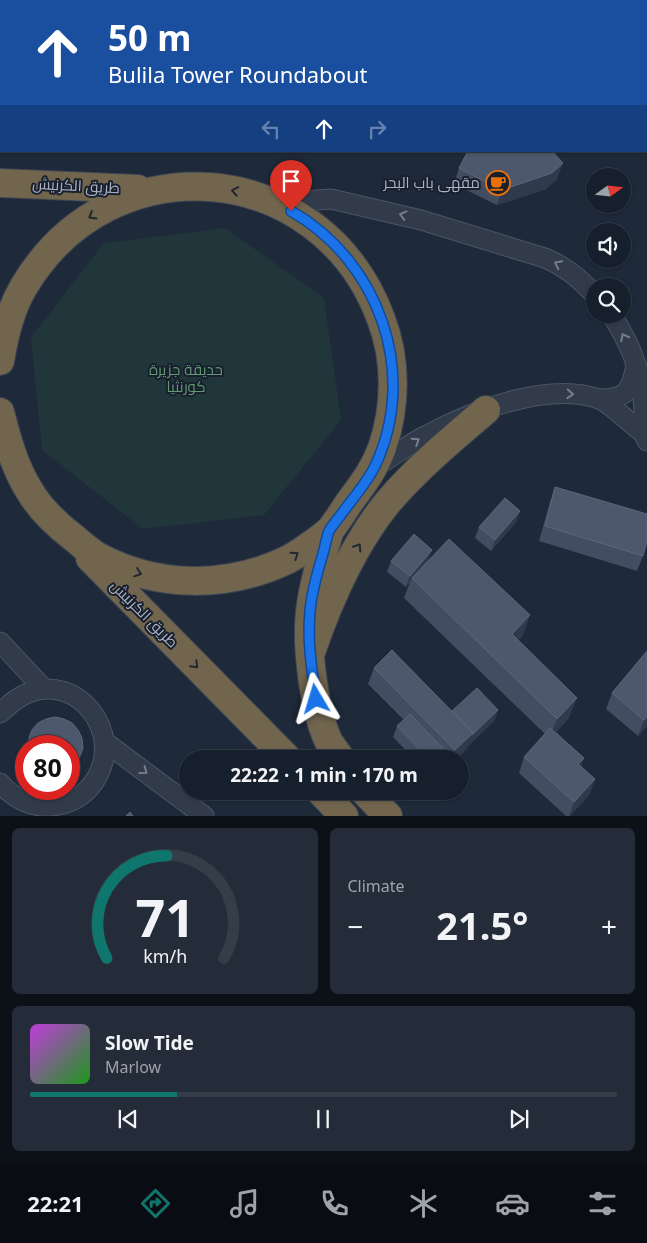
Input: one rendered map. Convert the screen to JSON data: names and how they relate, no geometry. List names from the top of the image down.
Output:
{
  "streets": {
    "highway": ["طريق الكرنيش"]
  },
  "one_way": ["طريق الكرنيش"],
  "parks": ["حديقة جزيرة كورنثيا"],
  "places": {
    "cafe": ["مقهى باب البحر"]
  },
  "north": "right",
  "page": {
    "turn": ["50 m", "Bulila Tower Roundabout"],
    "limit": "80",
    "trip": "22:22 · 1 min · 170 m",
    "tile": "Climate",
    "heat": ["−", "21.5°", "+"],
    "song": ["Slow Tide", "Marlow"],
    "tabs": "22:21",
    "gauge": ["71", "km/h"]
  }
}
